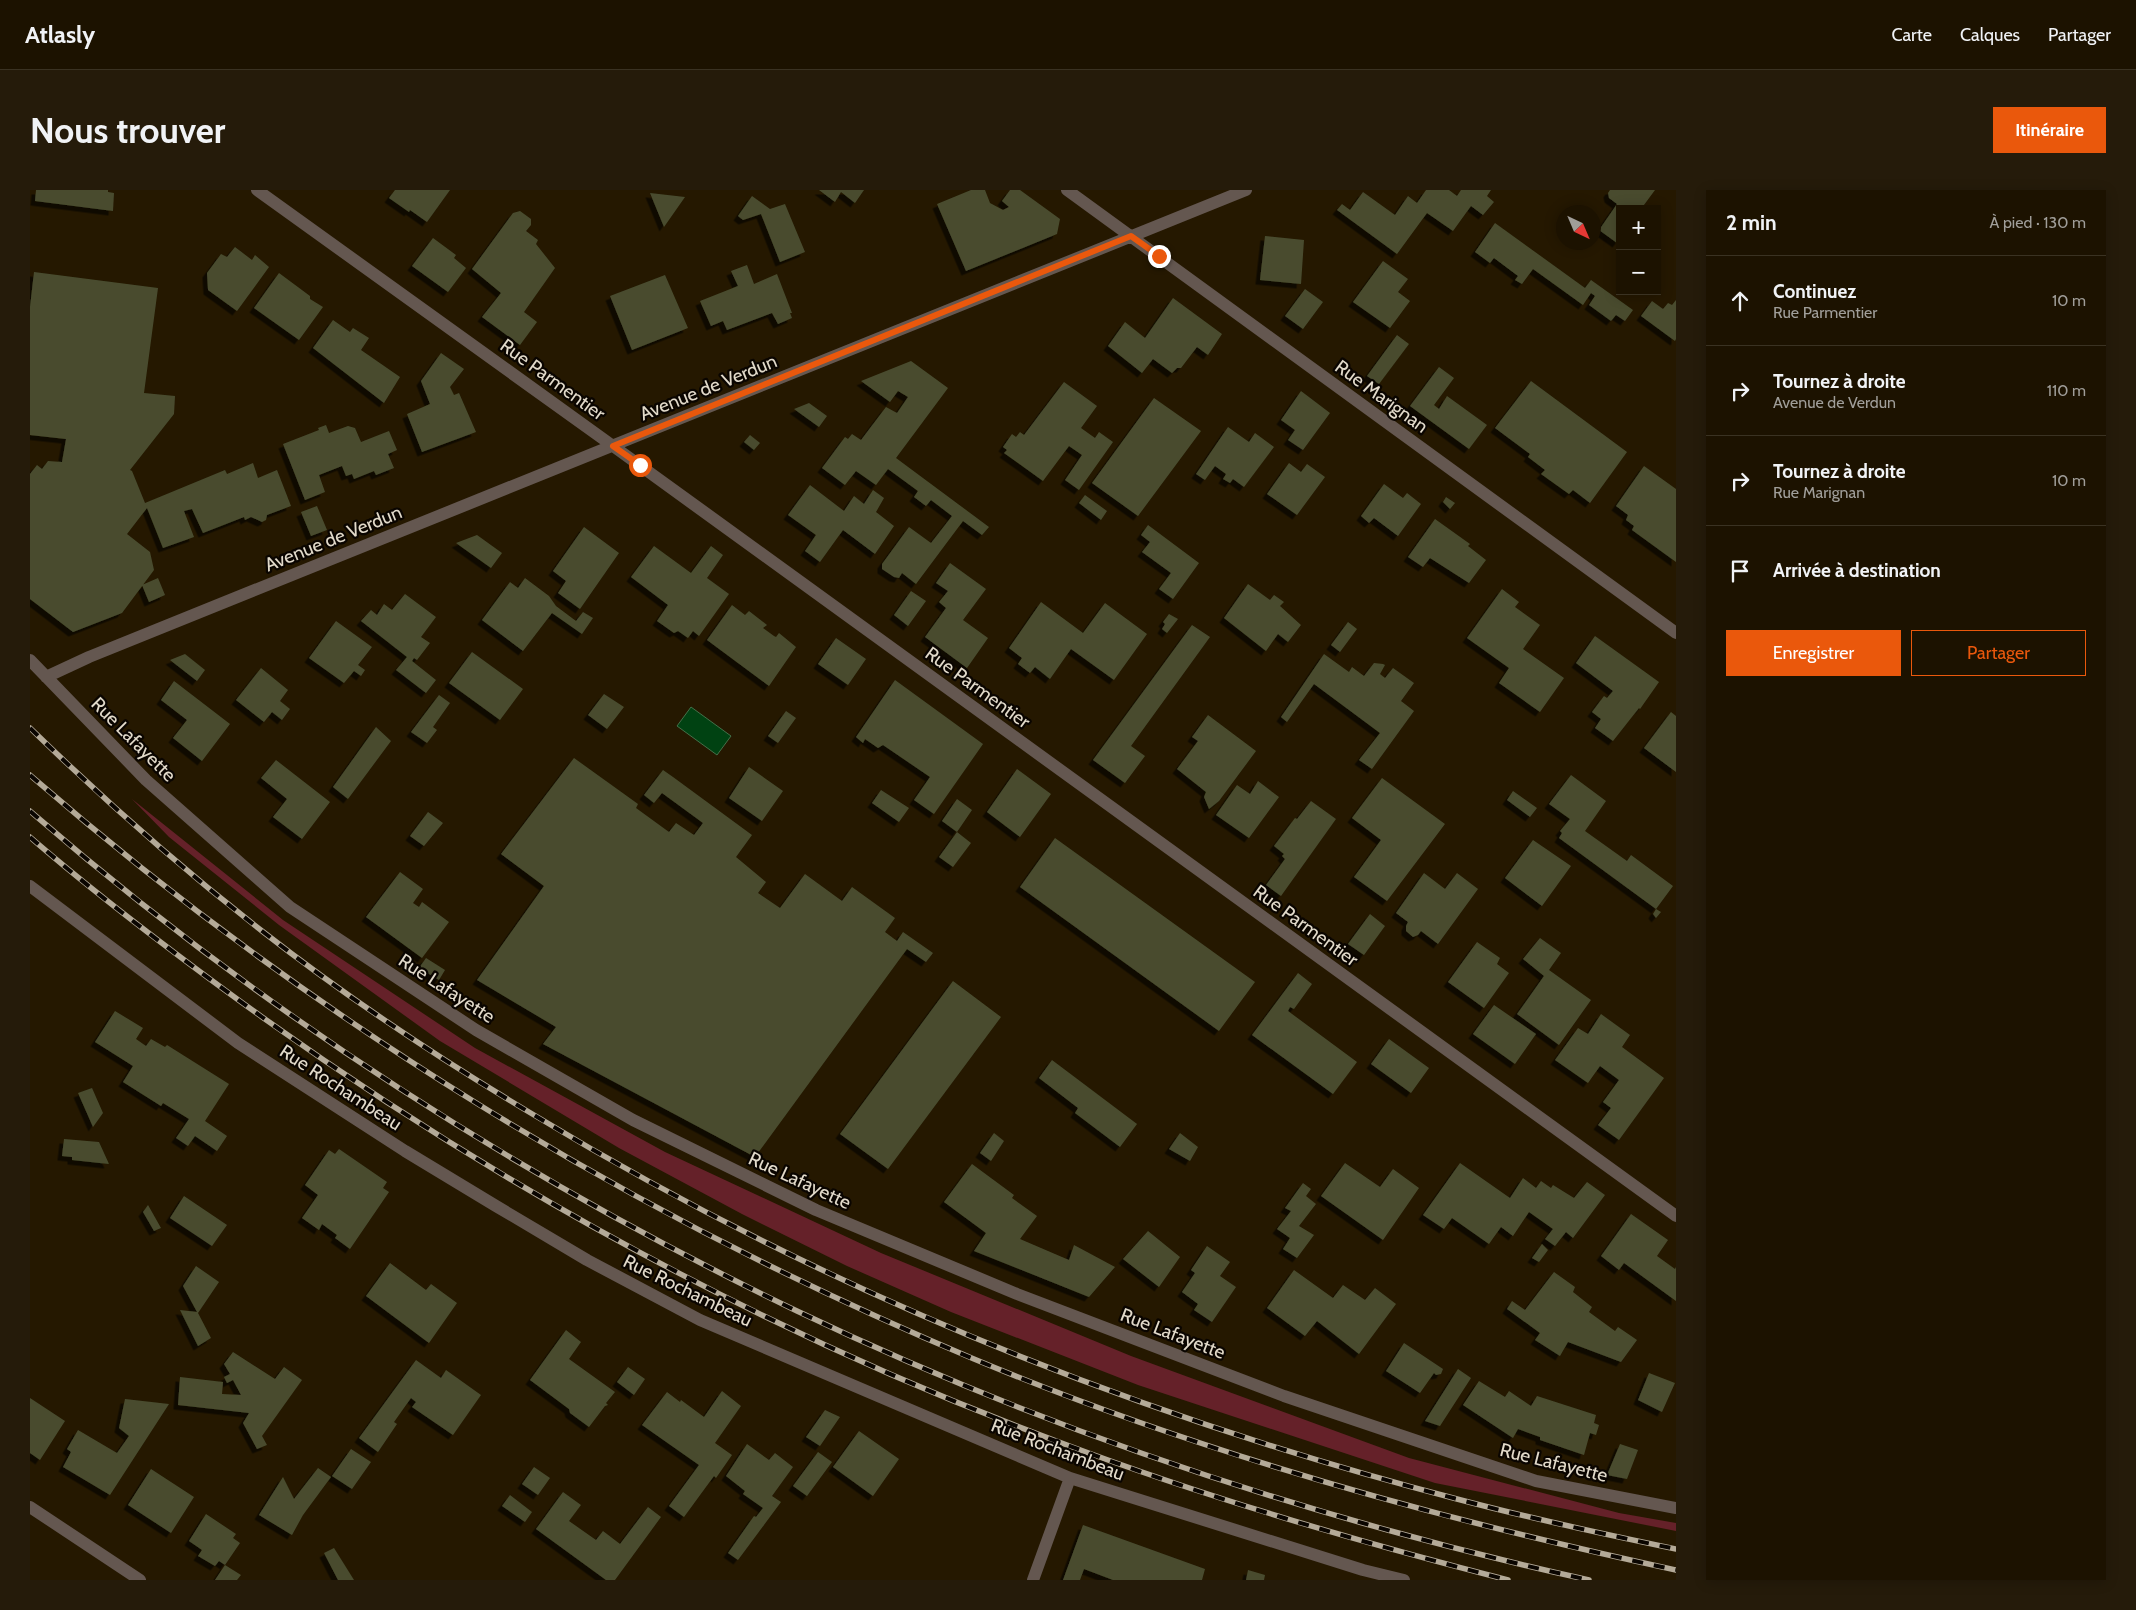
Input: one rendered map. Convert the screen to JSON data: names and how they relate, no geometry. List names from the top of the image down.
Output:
{
  "streets": {
    "street": [
      "Rue Parmentier",
      "Avenue de Verdun",
      "Rue Marignan",
      "Rue Lafayette",
      "Rue Rochambeau"
    ]
  },
  "crossings": [
    ["Rue Parmentier", "Avenue de Verdun"],
    ["Avenue de Verdun", "Rue Marignan"],
    ["Avenue de Verdun", "Rue Lafayette"]
  ],
  "north": "bottom right",
  "page": {
    "header": "Atlasly",
    "nav": ["Carte", "Calques", "Partager"],
    "buttons": [
      "Itinéraire",
      ["Enregistrer", "Partager"]
    ],
    "title": "Nous trouver",
    "heading": ["2 min", "À pied · 130 m"],
    "map_buttons": ["+", "−"],
    "list": [
      ["Continuez", "Rue Parmentier", "10 m"],
      ["Tournez à droite", "Avenue de Verdun", "110 m"],
      ["Tournez à droite", "Rue Marignan", "10 m"],
      "Arrivée à destination"
    ]
  }
}
